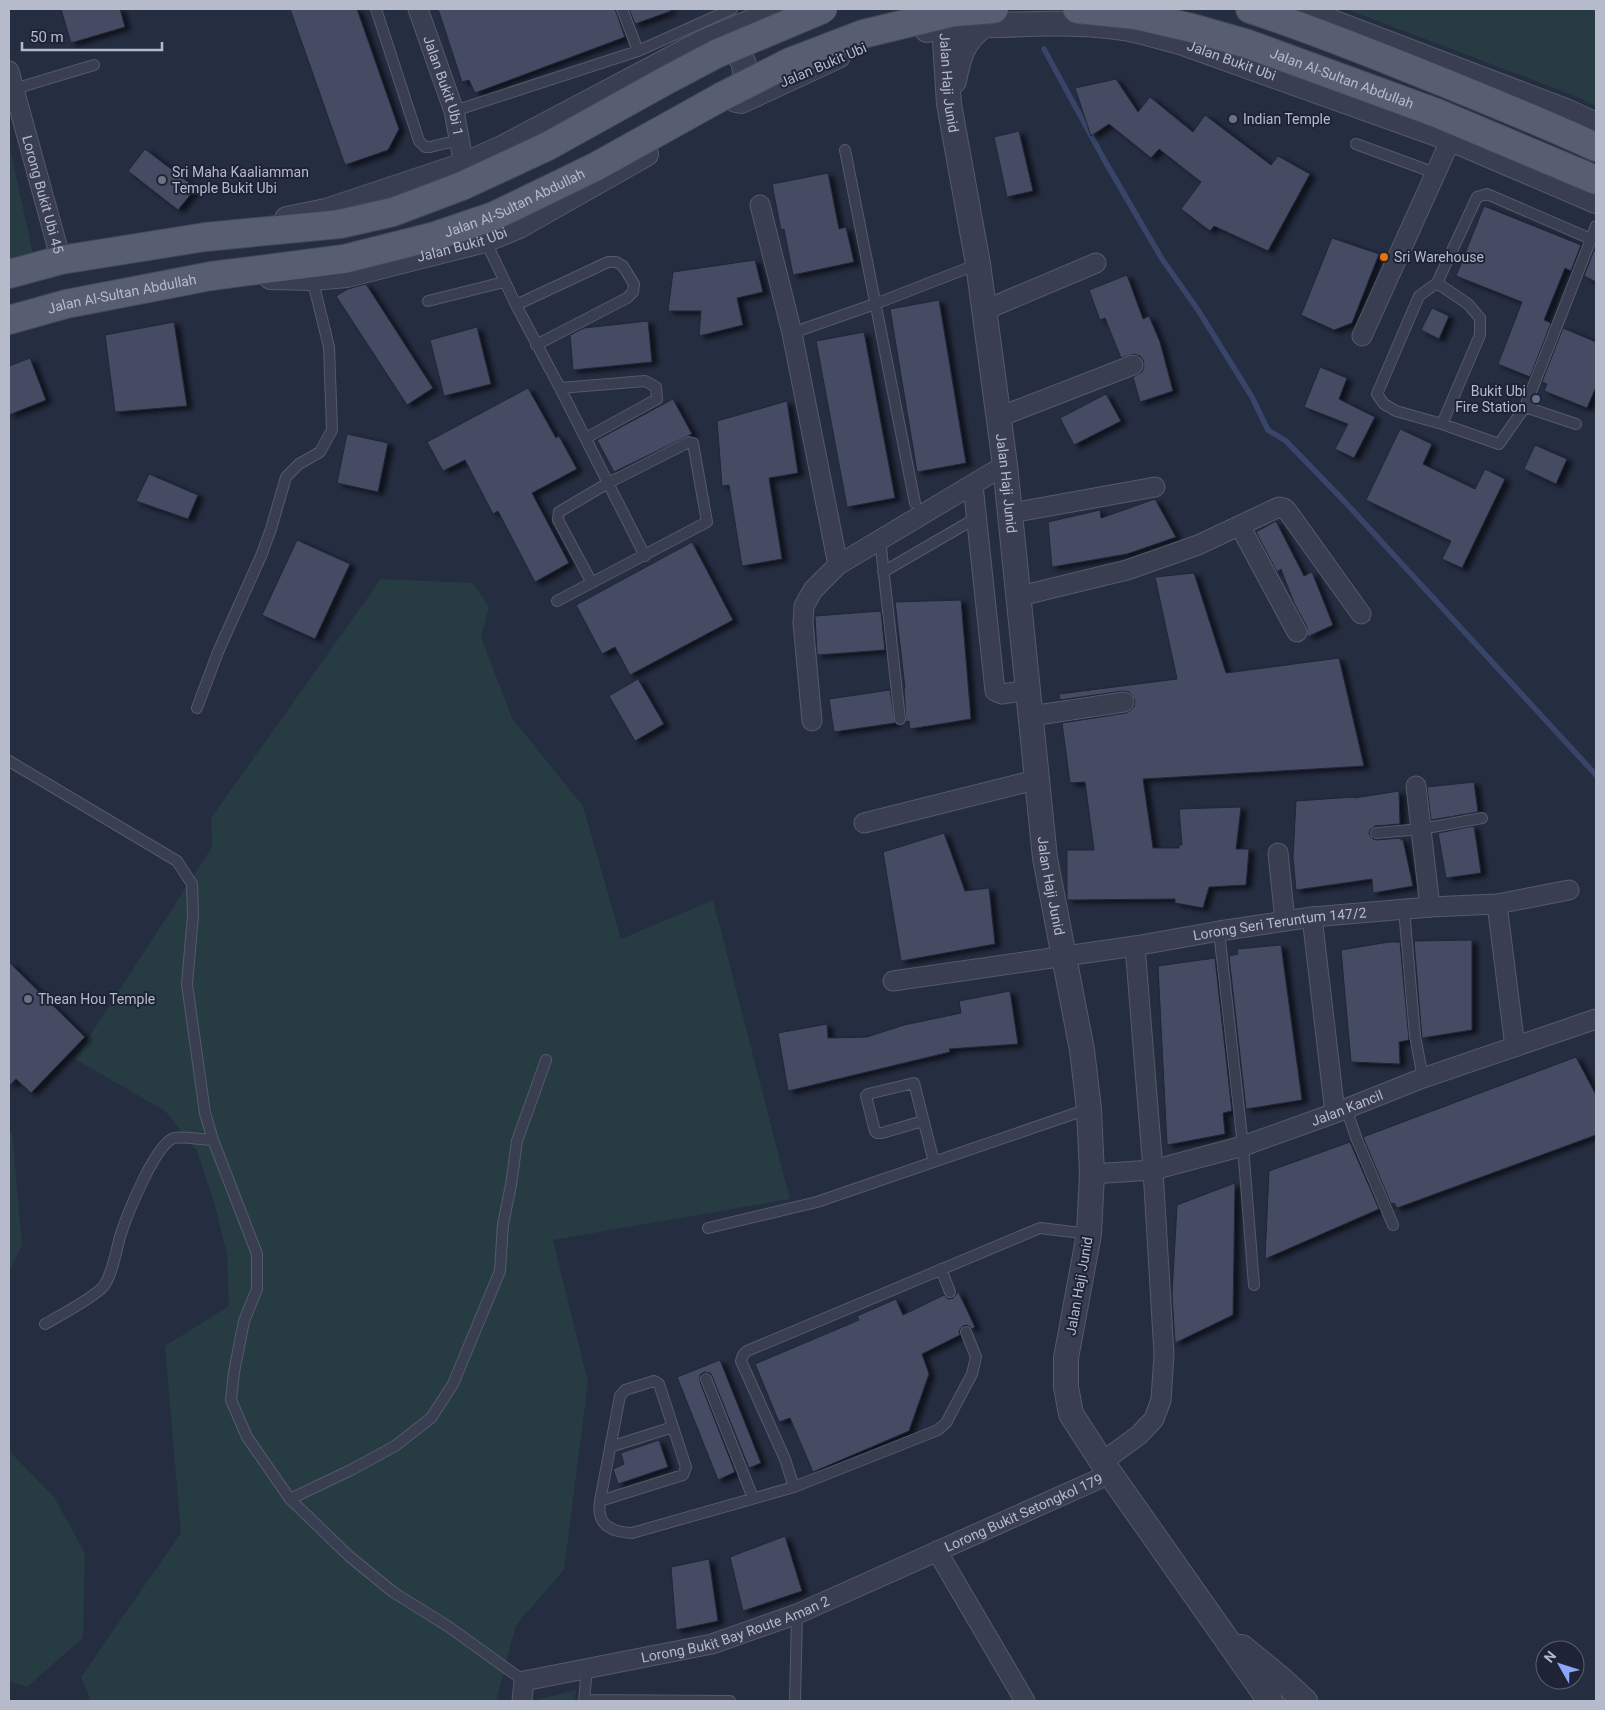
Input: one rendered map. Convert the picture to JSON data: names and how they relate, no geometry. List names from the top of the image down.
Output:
{
  "streets": {
    "main road": ["Jalan Al-Sultan Abdullah"],
    "street": [
      "Jalan Bukit Ubi",
      "Jalan Haji Junid",
      "Jalan Bukit Ubi 1",
      "Lorong Bukit Ubi 45",
      "Lorong Seri Teruntum 147/2",
      "Jalan Kancil",
      "Lorong Bukit Setongkol 179",
      "Lorong Bukit Bay Route Aman 2"
    ]
  },
  "crossings": [
    ["Jalan Bukit Ubi", "Jalan Al-Sultan Abdullah"],
    ["Jalan Bukit Ubi", "Jalan Haji Junid"],
    ["Jalan Haji Junid", "Lorong Seri Teruntum 147/2"],
    ["Jalan Haji Junid", "Jalan Kancil"],
    ["Jalan Haji Junid", "Lorong Bukit Setongkol 179"],
    ["Lorong Seri Teruntum 147/2", "Lorong Bukit Setongkol 179"],
    ["Jalan Kancil", "Lorong Bukit Setongkol 179"],
    ["Lorong Bukit Setongkol 179", "Lorong Bukit Bay Route Aman 2"]
  ],
  "places": [
    "Indian Temple",
    "Sri Maha Kaaliamman Temple Bukit Ubi",
    "Sri Warehouse",
    "Bukit Ubi Fire Station",
    "Thean Hou Temple"
  ],
  "scale_bar": "50 m",
  "north": "top left"
}
